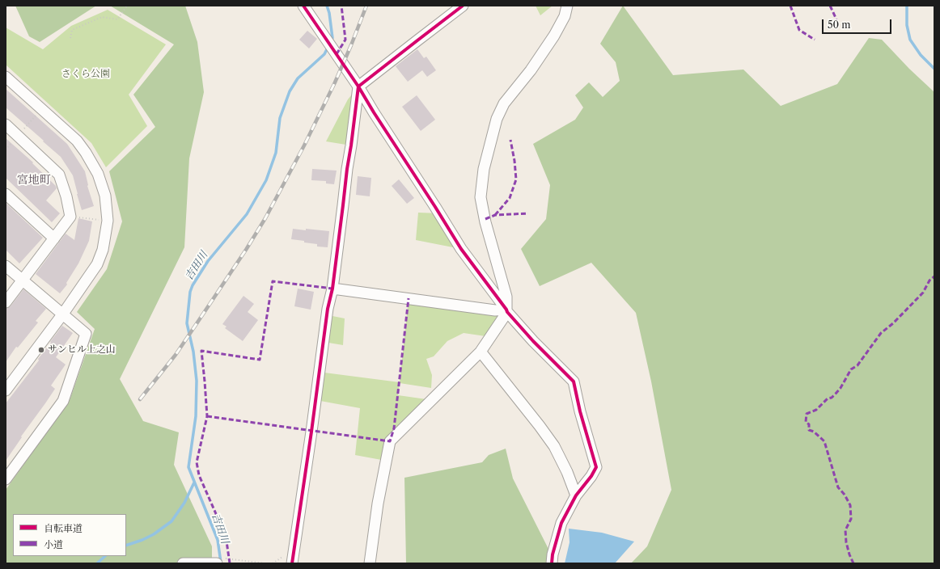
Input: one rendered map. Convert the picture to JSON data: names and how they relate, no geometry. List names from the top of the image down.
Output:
{
  "districts": ["宮地町"],
  "water": ["吉田川"],
  "parks": ["さくら公園"],
  "places": ["サンヒル上之山"],
  "legend": ["自転車道", "小道"],
  "scale_bar": "50 m"
}
